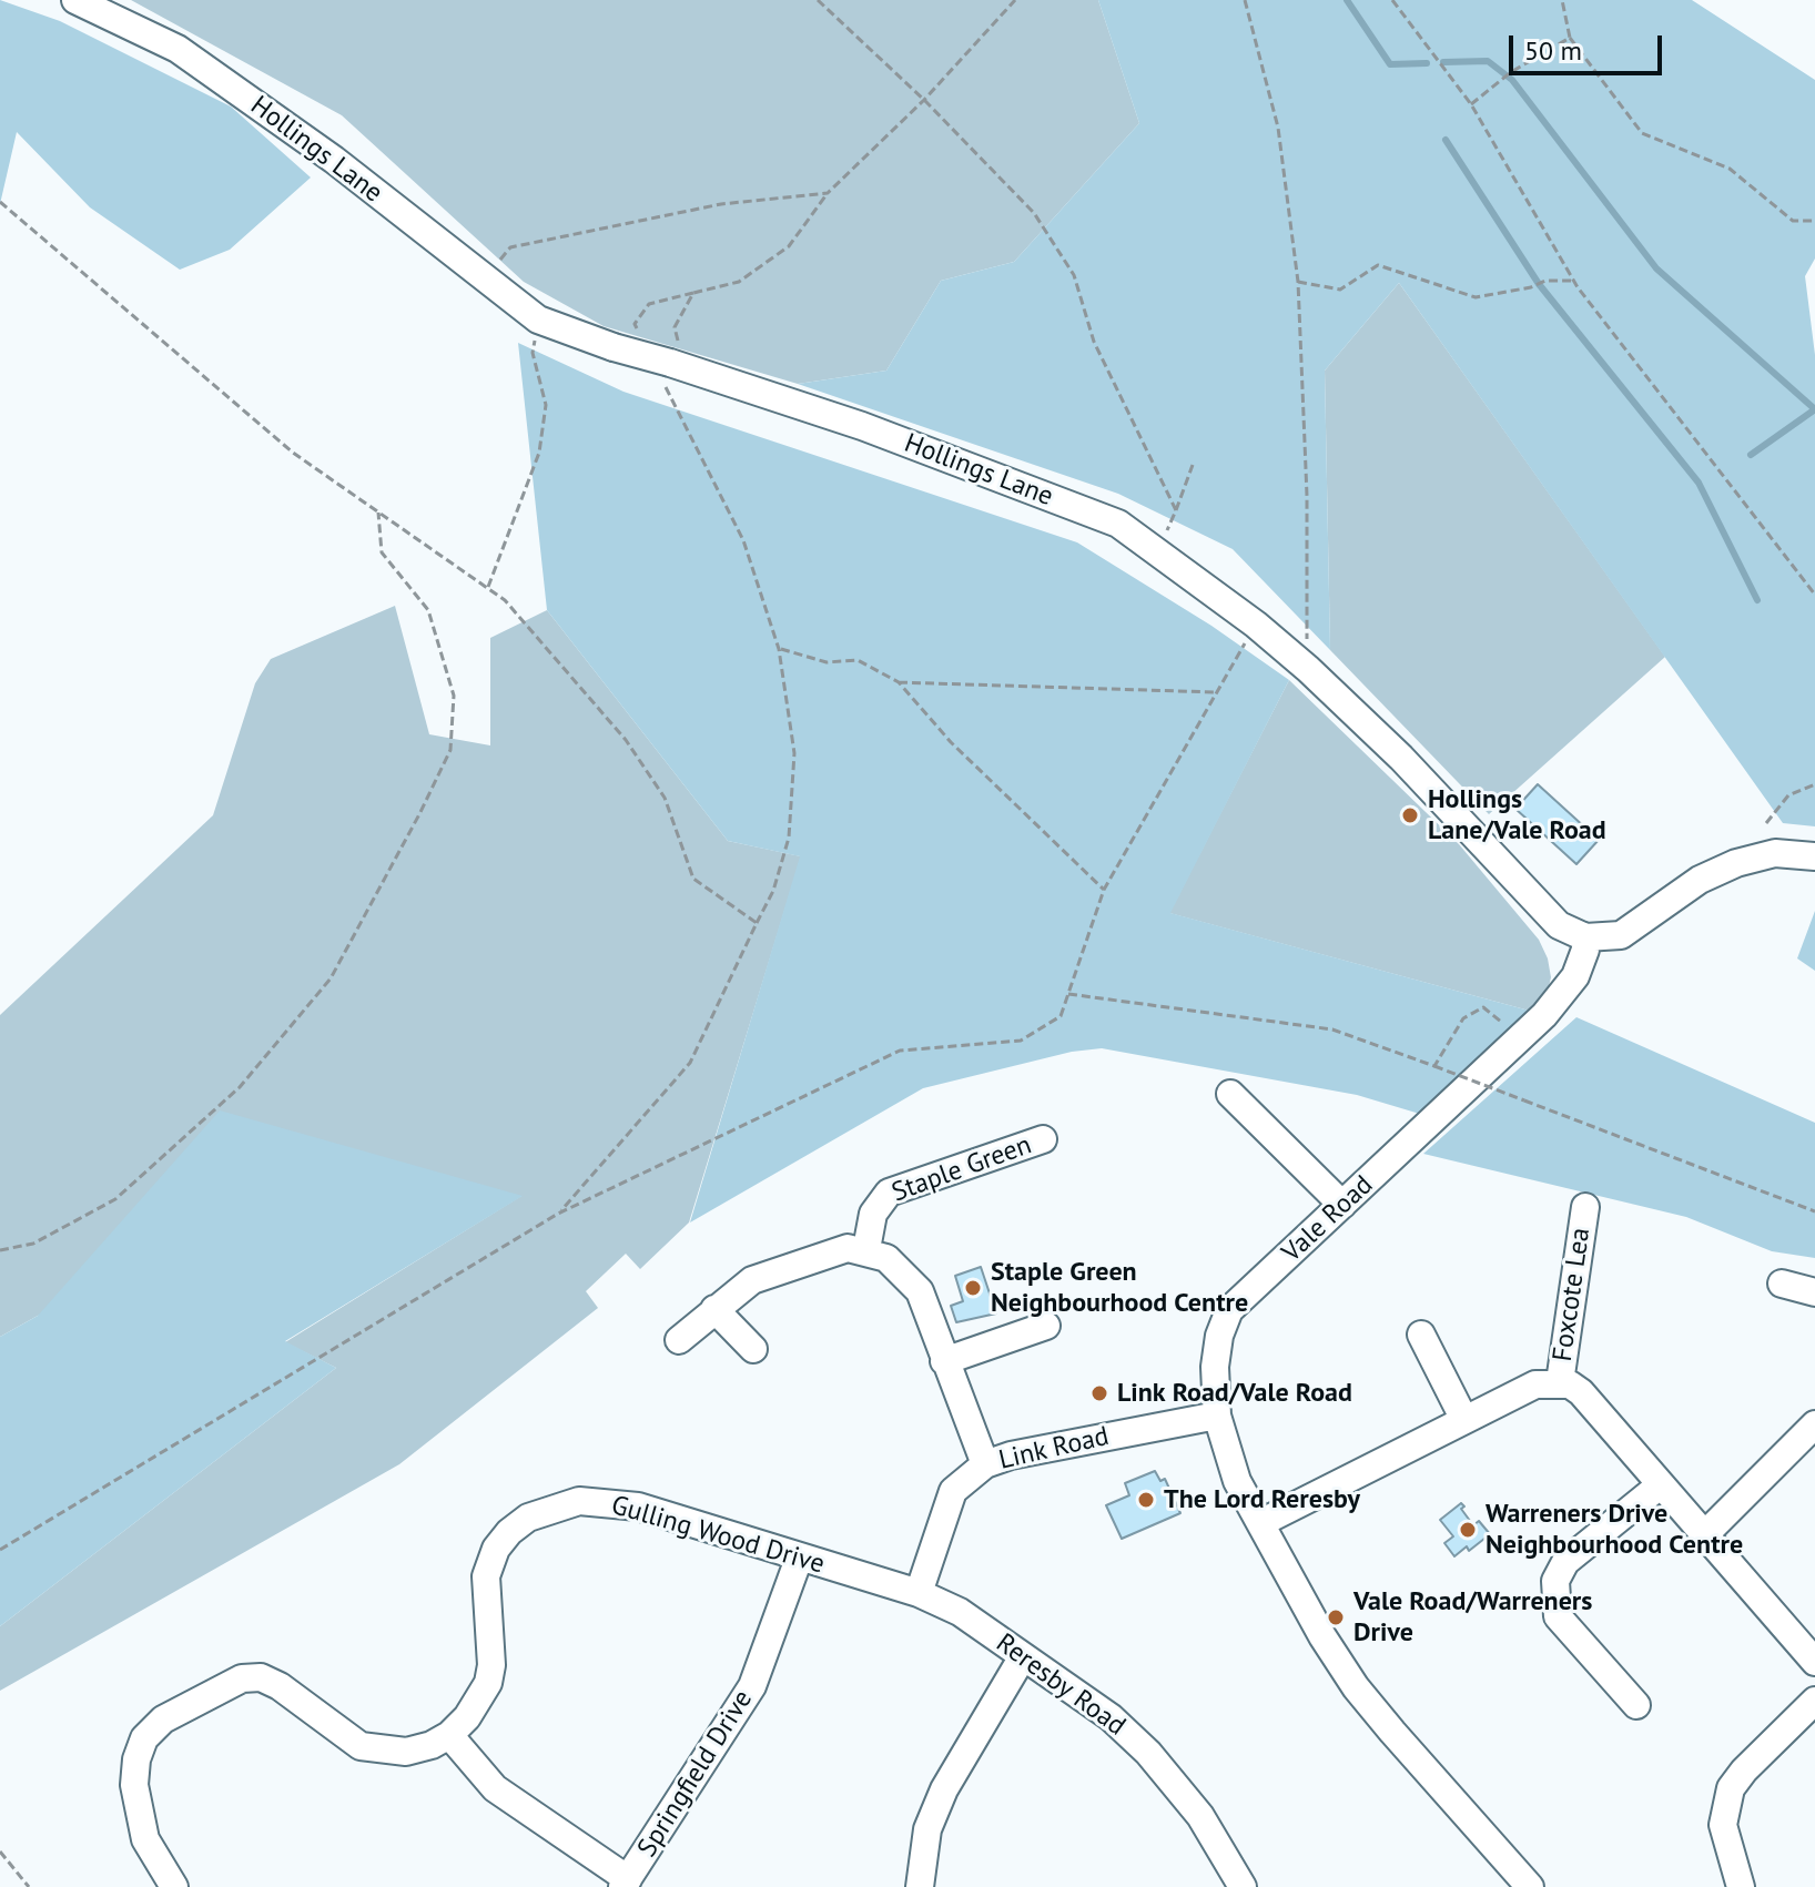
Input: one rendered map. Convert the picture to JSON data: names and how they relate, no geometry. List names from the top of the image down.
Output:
{
  "streets": {
    "street": [
      "Hollings Lane",
      "Staple Green",
      "Vale Road",
      "Foxcote Lea",
      "Link Road",
      "Gulling Wood Drive",
      "Reresby Road",
      "Springfield Drive"
    ]
  },
  "crossings": [
    ["Hollings Lane", "Vale Road"],
    ["Vale Road", "Link Road"],
    ["Link Road", "Gulling Wood Drive"],
    ["Link Road", "Reresby Road"],
    ["Gulling Wood Drive", "Reresby Road"],
    ["Gulling Wood Drive", "Springfield Drive"]
  ],
  "places": [
    "Hollings Lane/Vale Road",
    "Staple Green Neighbourhood Centre",
    "Link Road/Vale Road",
    "The Lord Reresby",
    "Warreners Drive Neighbourhood Centre",
    "Vale Road/Warreners Drive"
  ],
  "scale_bar": "50 m"
}
